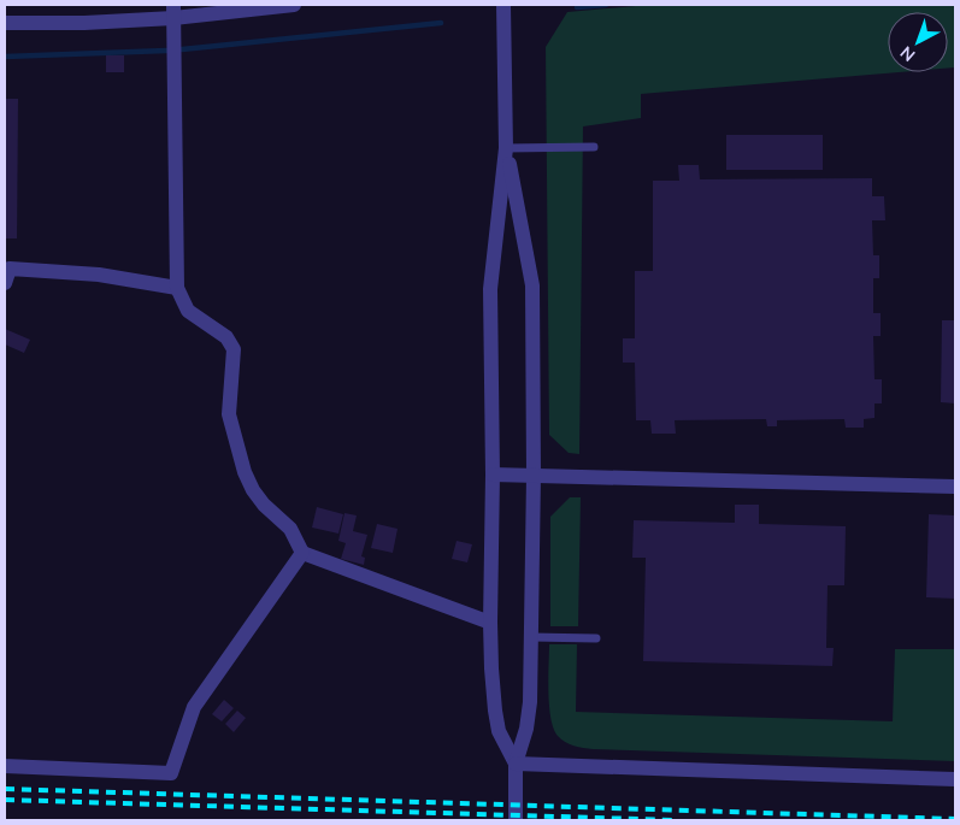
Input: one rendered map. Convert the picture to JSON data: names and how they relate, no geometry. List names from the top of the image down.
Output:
{
  "north": "bottom left"
}
